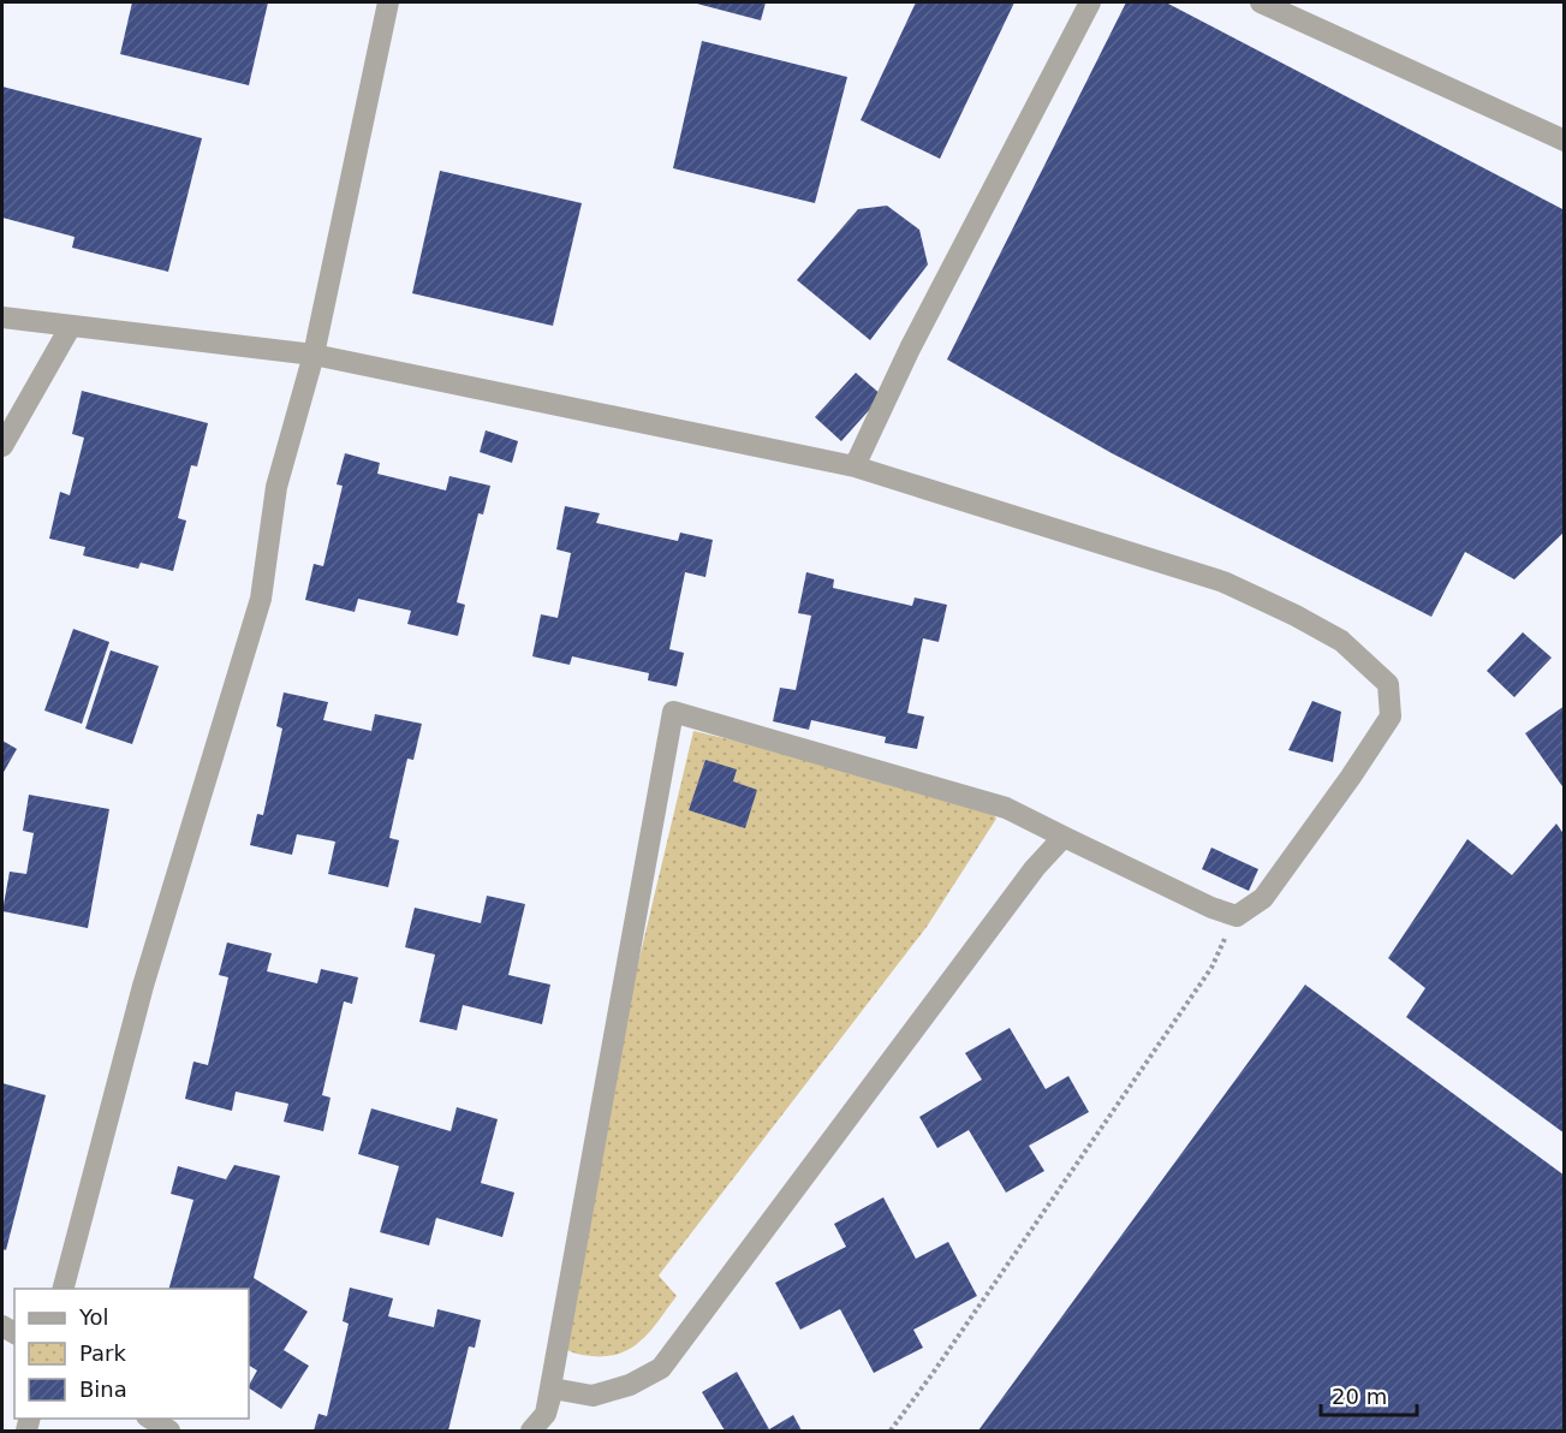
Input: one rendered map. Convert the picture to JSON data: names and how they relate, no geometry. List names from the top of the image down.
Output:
{
  "legend": ["Yol", "Park", "Bina"],
  "scale_bar": "20 m"
}
